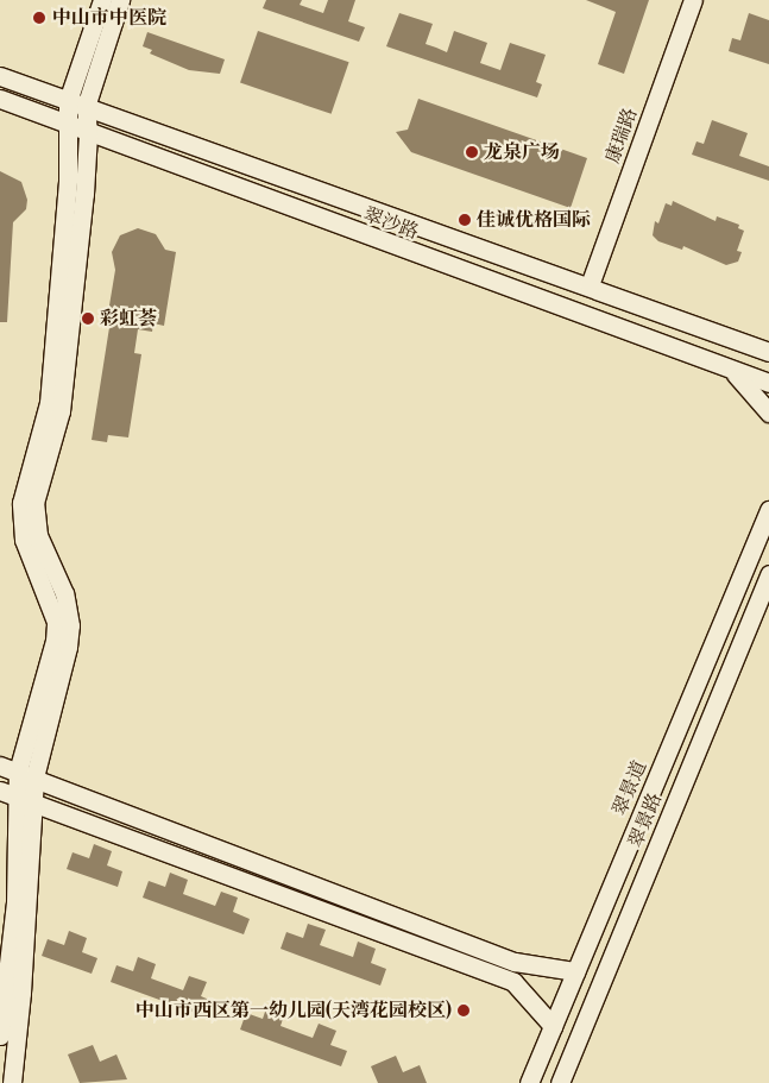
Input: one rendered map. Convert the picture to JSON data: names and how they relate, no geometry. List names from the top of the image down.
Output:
{
  "streets": {
    "street": [
      "康瑞路",
      "翠沙路",
      "翠景道",
      "翠景路"
    ]
  },
  "crossings": [
    ["康瑞路", "翠沙路"]
  ],
  "places": [
    "中山市中医院",
    "龙泉广场",
    "佳诚优格国际",
    "彩虹荟",
    "中山市西区第一幼儿园(天湾花园校区)"
  ]
}
